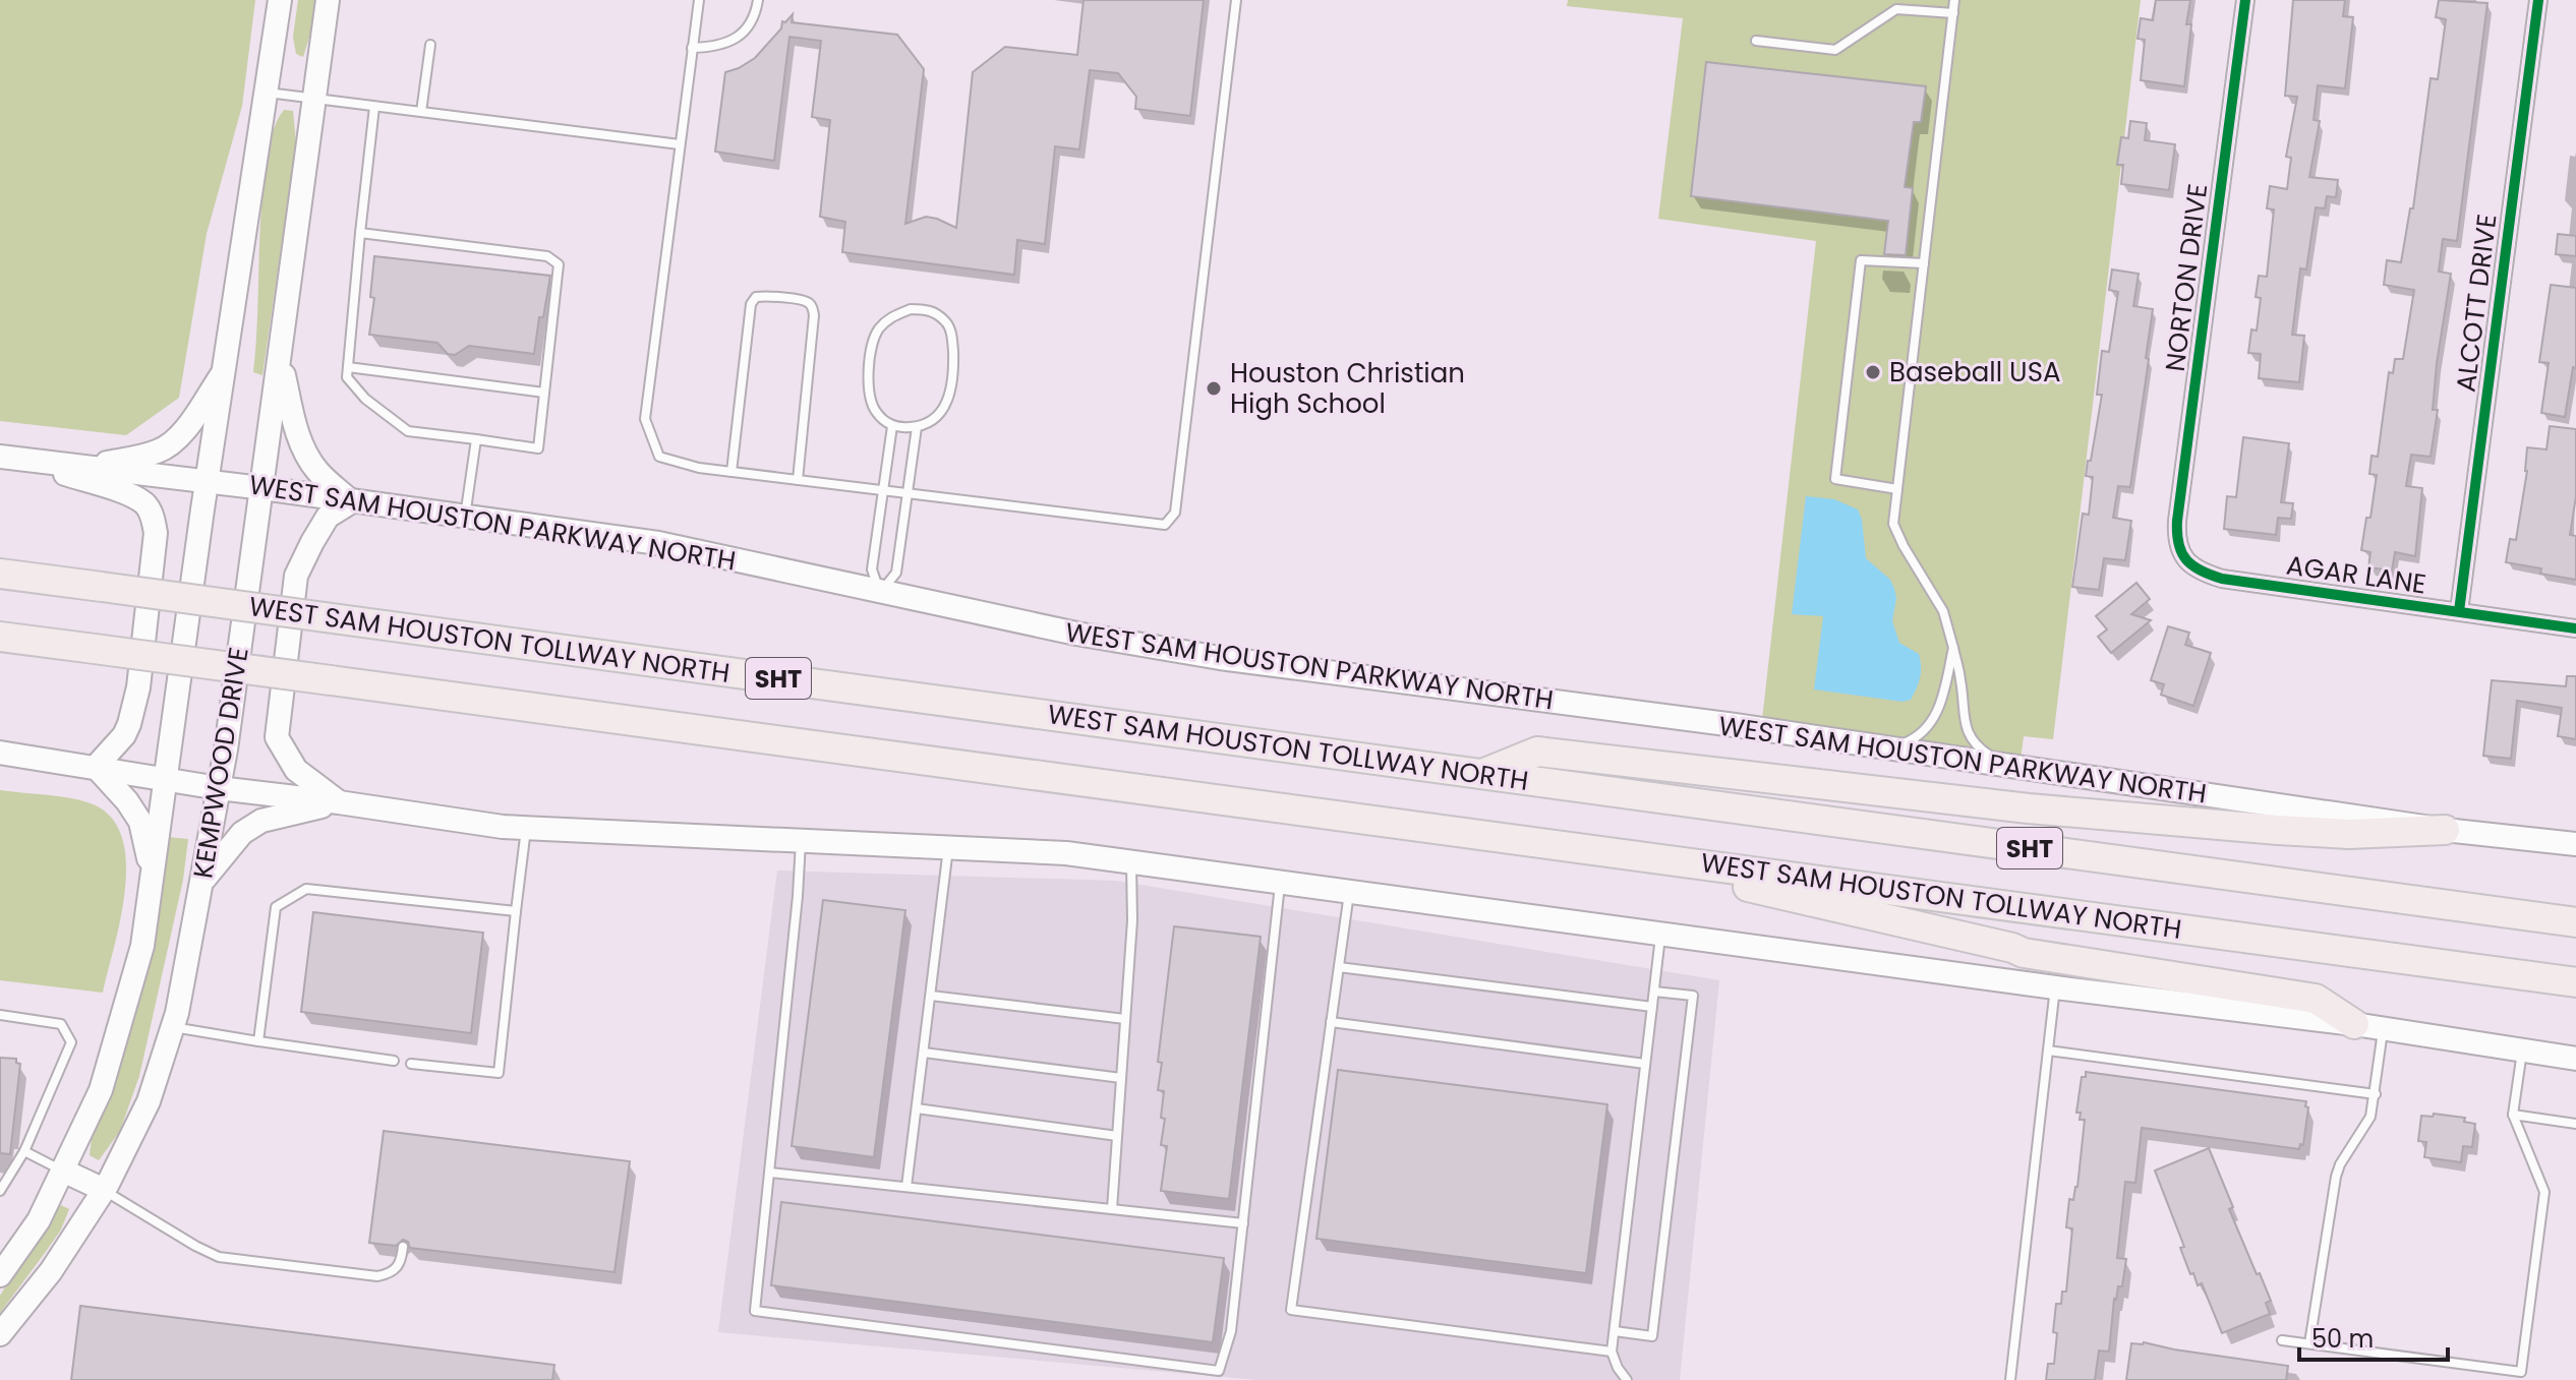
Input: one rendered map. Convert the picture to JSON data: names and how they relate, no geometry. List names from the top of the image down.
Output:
{
  "streets": {
    "highway": ["WEST SAM HOUSTON TOLLWAY NORTH", "SHT"],
    "main road": ["WEST SAM HOUSTON PARKWAY NORTH", "KEMPWOOD DRIVE"],
    "street": ["NORTON DRIVE", "ALCOTT DRIVE", "AGAR LANE"]
  },
  "crossings": [
    ["NORTON DRIVE", "AGAR LANE"],
    ["ALCOTT DRIVE", "AGAR LANE"],
    ["WEST SAM HOUSTON PARKWAY NORTH", "KEMPWOOD DRIVE"]
  ],
  "places": ["Baseball USA", "Houston Christian High School"],
  "scale_bar": "50 m"
}
